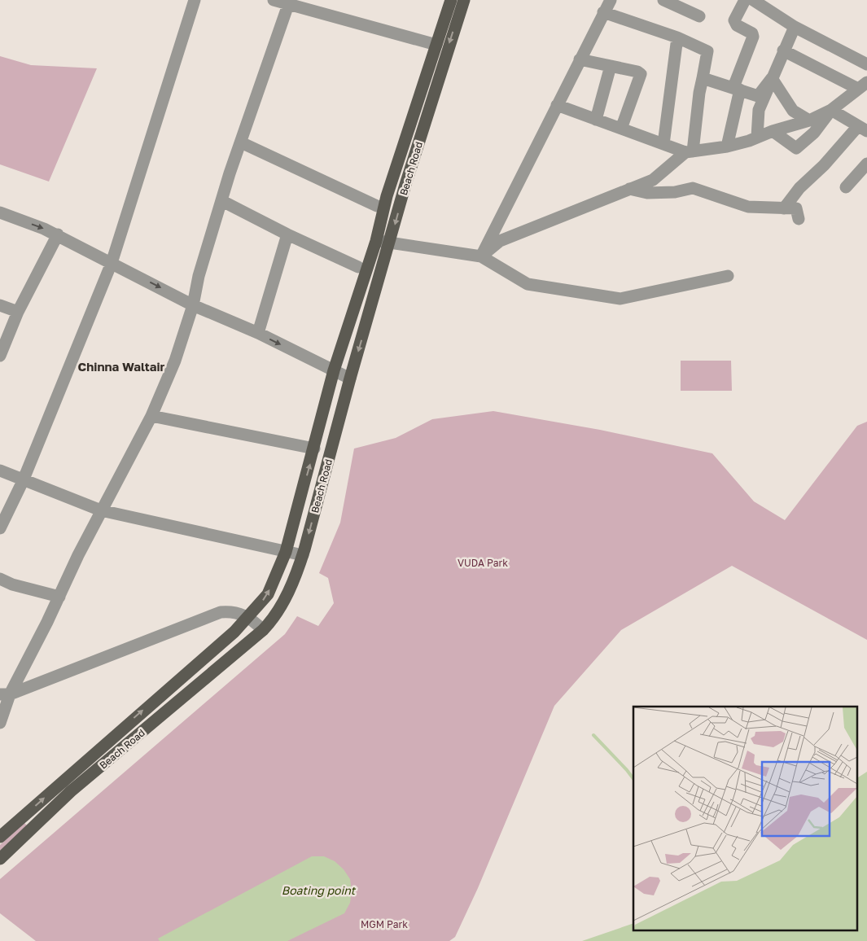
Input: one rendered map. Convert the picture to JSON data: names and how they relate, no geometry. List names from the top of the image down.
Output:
{
  "streets": {
    "main road": ["Beach Road"]
  },
  "districts": ["Chinna Waltair"],
  "water": ["Boating point"],
  "parks": ["VUDA Park", "MGM Park"]
}
